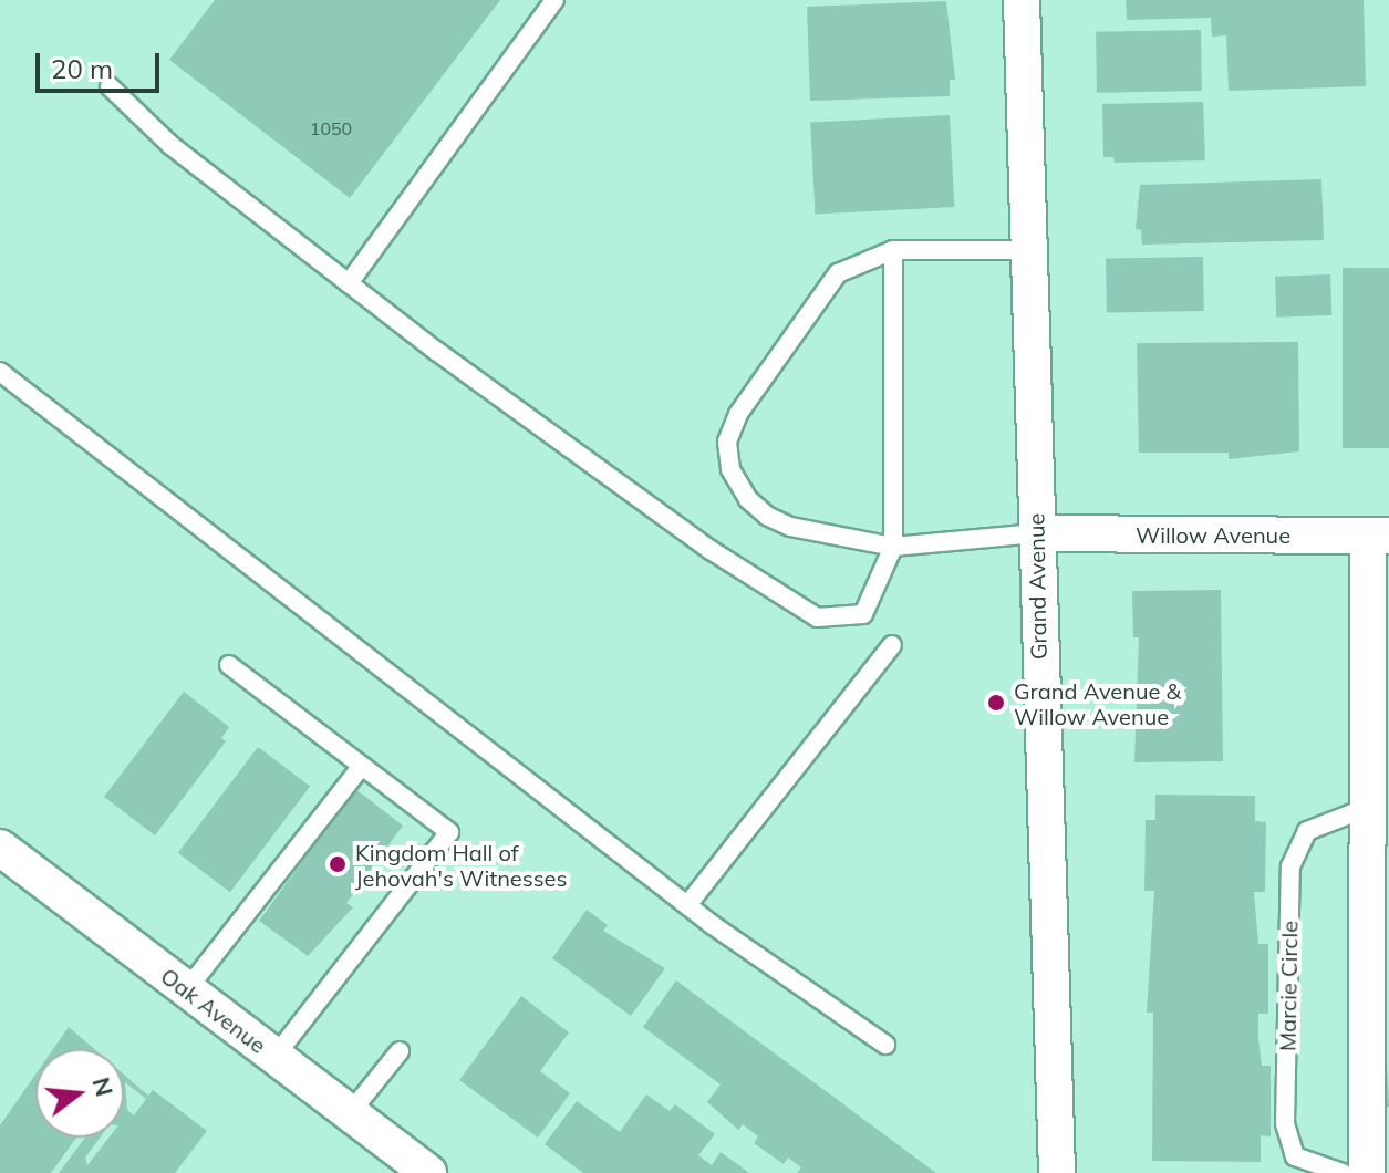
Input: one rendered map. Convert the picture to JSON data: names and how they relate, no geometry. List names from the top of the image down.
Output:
{
  "streets": {
    "street": ["Willow Avenue", "Grand Avenue", "Oak Avenue"],
    "lane": ["Marcie Circle"]
  },
  "crossings": [
    ["Willow Avenue", "Grand Avenue"]
  ],
  "places": ["Grand Avenue & Willow Avenue", "Kingdom Hall of Jehovah's Witnesses"],
  "house_numbers": ["1050"],
  "scale_bar": "20 m",
  "north": "right"
}
